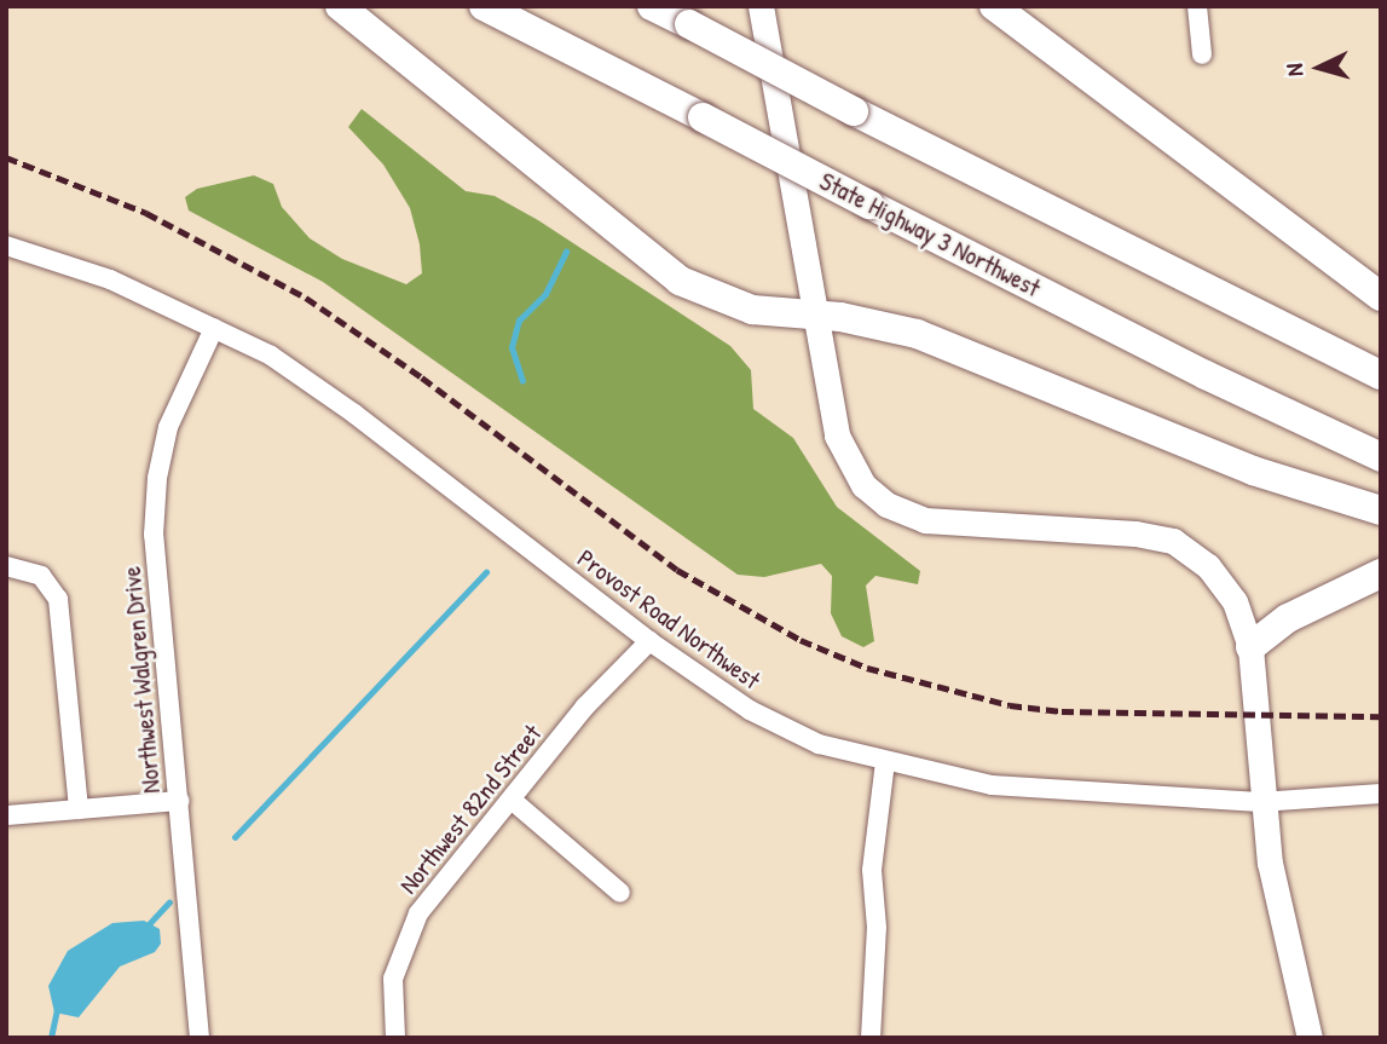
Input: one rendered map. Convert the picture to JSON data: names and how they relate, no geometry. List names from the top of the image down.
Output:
{
  "streets": {
    "highway": ["State Highway 3 Northwest"],
    "street": ["Provost Road Northwest", "Northwest Walgren Drive", "Northwest 82nd Street"]
  },
  "crossings": [
    ["Provost Road Northwest", "Northwest Walgren Drive"],
    ["Provost Road Northwest", "Northwest 82nd Street"]
  ],
  "north": "left"
}
